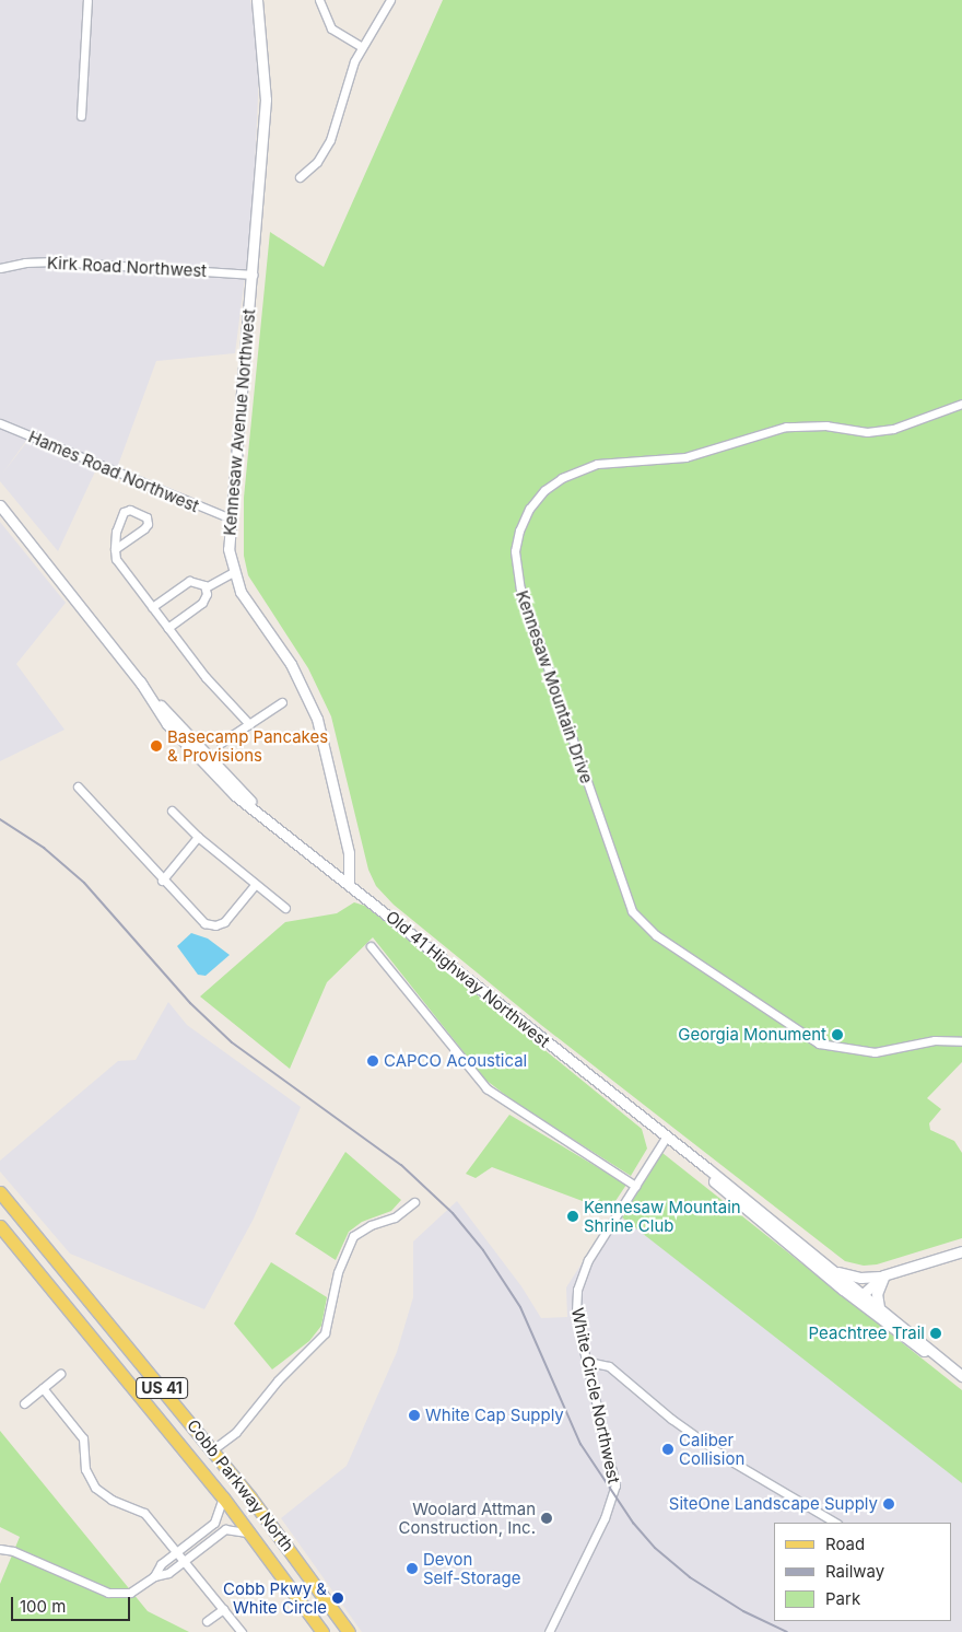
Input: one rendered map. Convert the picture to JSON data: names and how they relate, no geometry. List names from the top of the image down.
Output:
{
  "streets": {
    "main road": ["US 41", "Cobb Parkway North"],
    "street": [
      "Kirk Road Northwest",
      "Kennesaw Avenue Northwest",
      "Hames Road Northwest",
      "Kennesaw Mountain Drive",
      "Old 41 Highway Northwest",
      "White Circle Northwest"
    ]
  },
  "crossings": [
    ["Kirk Road Northwest", "Kennesaw Avenue Northwest"],
    ["Kennesaw Avenue Northwest", "Hames Road Northwest"],
    ["Kennesaw Avenue Northwest", "Old 41 Highway Northwest"],
    ["Old 41 Highway Northwest", "White Circle Northwest"]
  ],
  "places": [
    "Basecamp Pancakes & Provisions",
    "Georgia Monument",
    "CAPCO Acoustical",
    "Kennesaw Mountain Shrine Club",
    "Peachtree Trail",
    "White Cap Supply",
    "Caliber Collision",
    "SiteOne Landscape Supply",
    "Woolard Attman Construction, Inc.",
    "Devon Self-Storage",
    "Cobb Pkwy & White Circle"
  ],
  "legend": ["Road", "Railway", "Park"],
  "scale_bar": "100 m"
}
